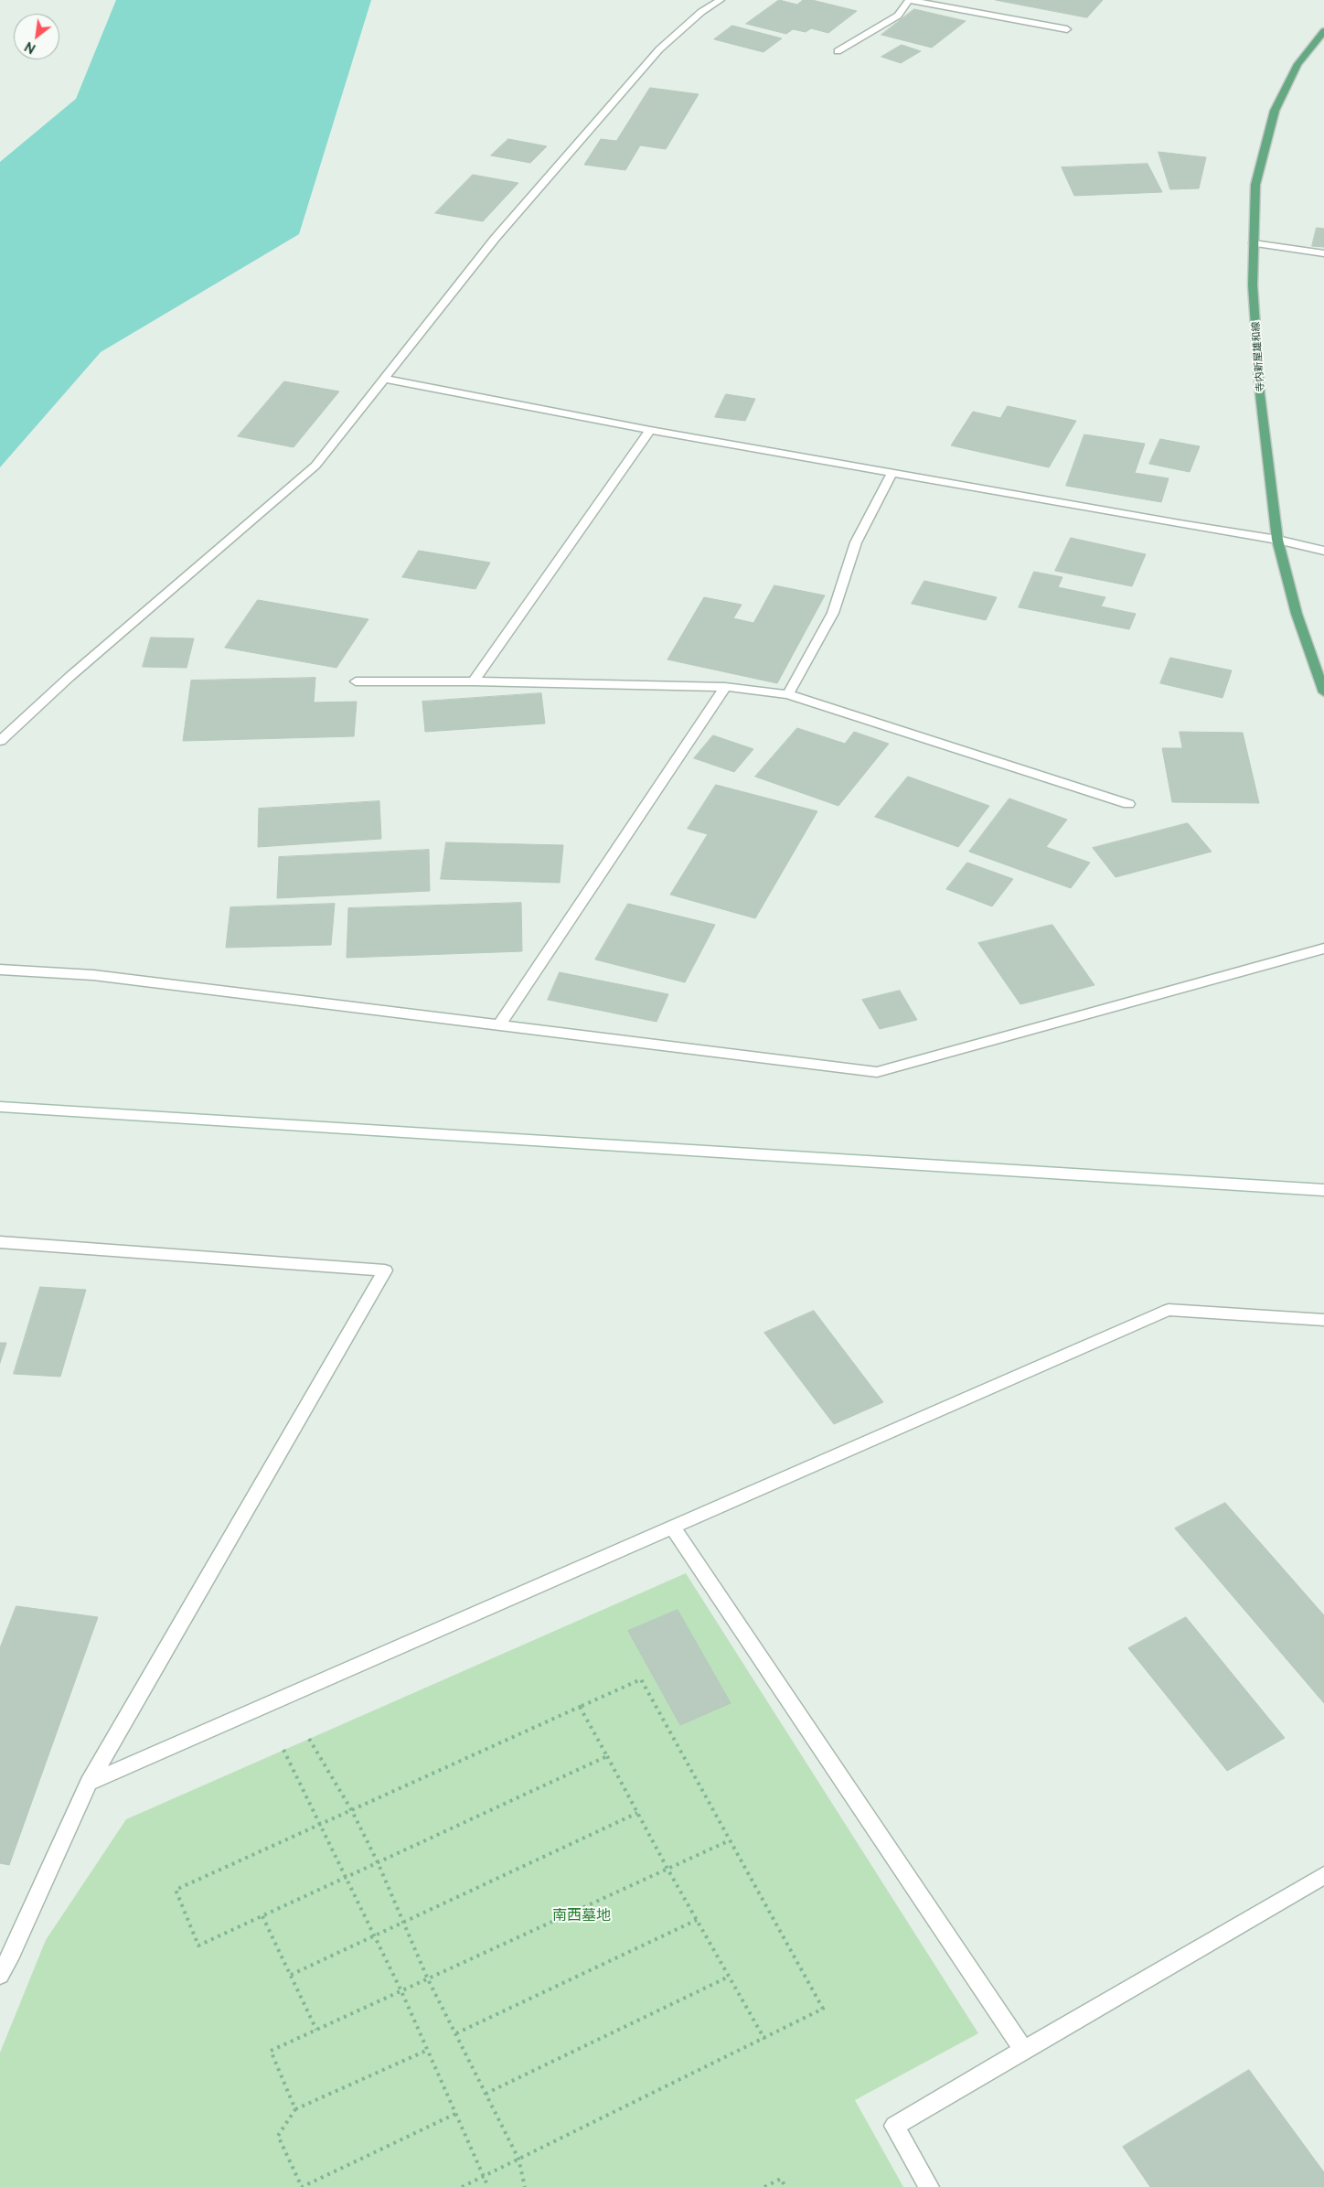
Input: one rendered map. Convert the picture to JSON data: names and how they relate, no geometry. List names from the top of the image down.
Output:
{
  "streets": {
    "main road": ["寺内新屋雄和線"]
  },
  "parks": ["南西墓地"],
  "north": "bottom left"
}
